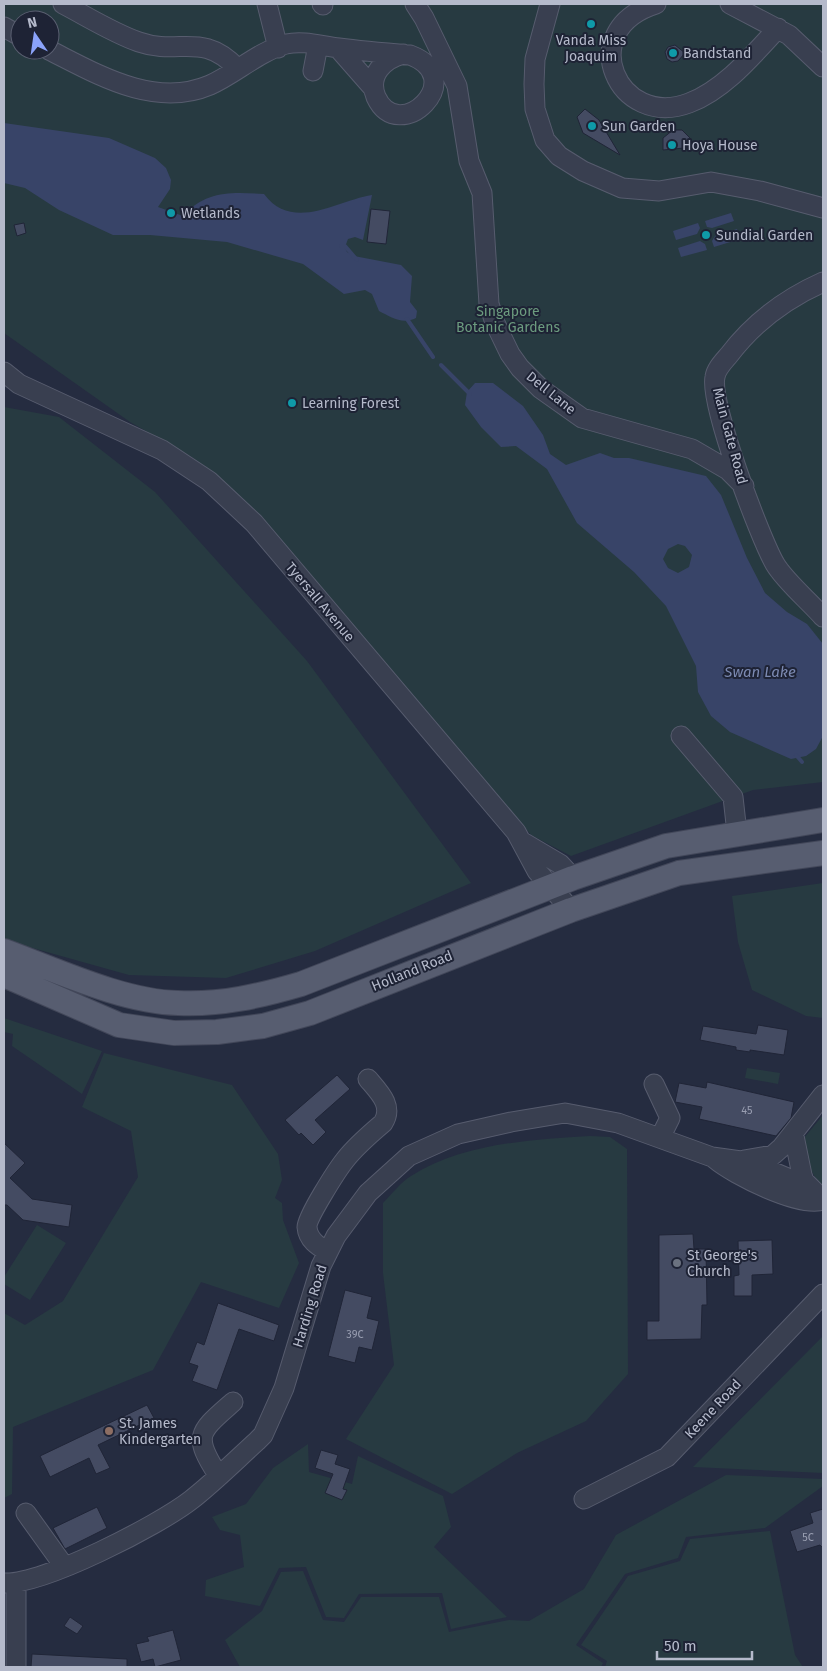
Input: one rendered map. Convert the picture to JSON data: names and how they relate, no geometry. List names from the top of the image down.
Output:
{
  "streets": {
    "main road": ["Holland Road"],
    "street": [
      "Dell Lane",
      "Main Gate Road",
      "Tyersall Avenue",
      "Harding Road",
      "Keene Road"
    ]
  },
  "crossings": [
    ["Dell Lane", "Main Gate Road"],
    ["Tyersall Avenue", "Holland Road"]
  ],
  "water": ["Swan Lake"],
  "parks": ["Singapore Botanic Gardens"],
  "places": [
    "Vanda Miss Joaquim",
    "Bandstand",
    "Sun Garden",
    "Hoya House",
    "Wetlands",
    "Sundial Garden",
    "Learning Forest",
    "St George's Church",
    "St. James Kindergarten"
  ],
  "house_numbers": ["45", "39C", "5C"],
  "scale_bar": "50 m",
  "north": "top"
}
